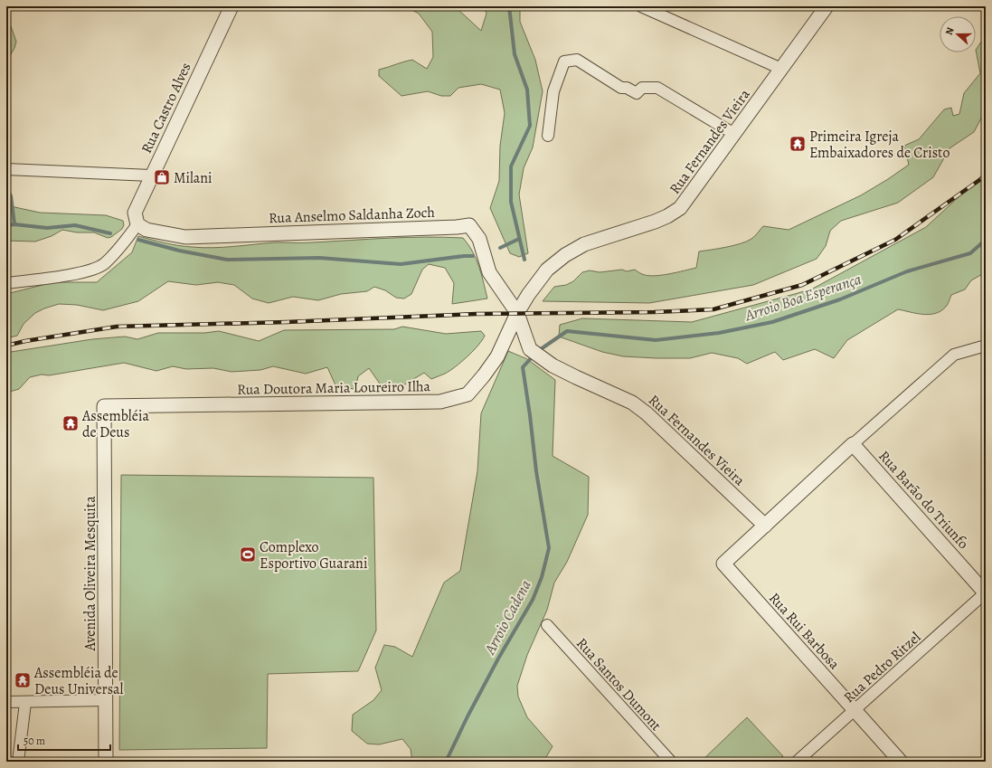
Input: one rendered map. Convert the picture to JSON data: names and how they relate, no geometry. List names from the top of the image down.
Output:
{
  "streets": {
    "street": [
      "Rua Castro Alves",
      "Rua Fernandes Vieira",
      "Rua Anselmo Saldanha Zoch",
      "Rua Doutora Maria Loureiro Ilha",
      "Rua Barão do Triunfo",
      "Avenida Oliveira Mesquita",
      "Rua Rui Barbosa",
      "Rua Pedro Ritzel",
      "Rua Santos Dumont"
    ]
  },
  "crossings": [
    ["Rua Castro Alves", "Rua Anselmo Saldanha Zoch"],
    ["Rua Fernandes Vieira", "Rua Anselmo Saldanha Zoch"],
    ["Rua Fernandes Vieira", "Rua Doutora Maria Loureiro Ilha"],
    ["Rua Fernandes Vieira", "Rua Rui Barbosa"],
    ["Rua Anselmo Saldanha Zoch", "Rua Doutora Maria Loureiro Ilha"],
    ["Rua Doutora Maria Loureiro Ilha", "Avenida Oliveira Mesquita"],
    ["Rua Barão do Triunfo", "Rua Pedro Ritzel"],
    ["Rua Rui Barbosa", "Rua Pedro Ritzel"]
  ],
  "water": ["Arroio Boa Esperança", "Arroio Cadena"],
  "places": {
    "temple": ["Primeira Igreja Embaixadores de Cristo", "Assembléia de Deus", "Assembléia de Deus Universal"],
    "shop": ["Milani"],
    "sports": ["Complexo Esportivo Guarani"]
  },
  "scale_bar": "50 m",
  "north": "left"
}
